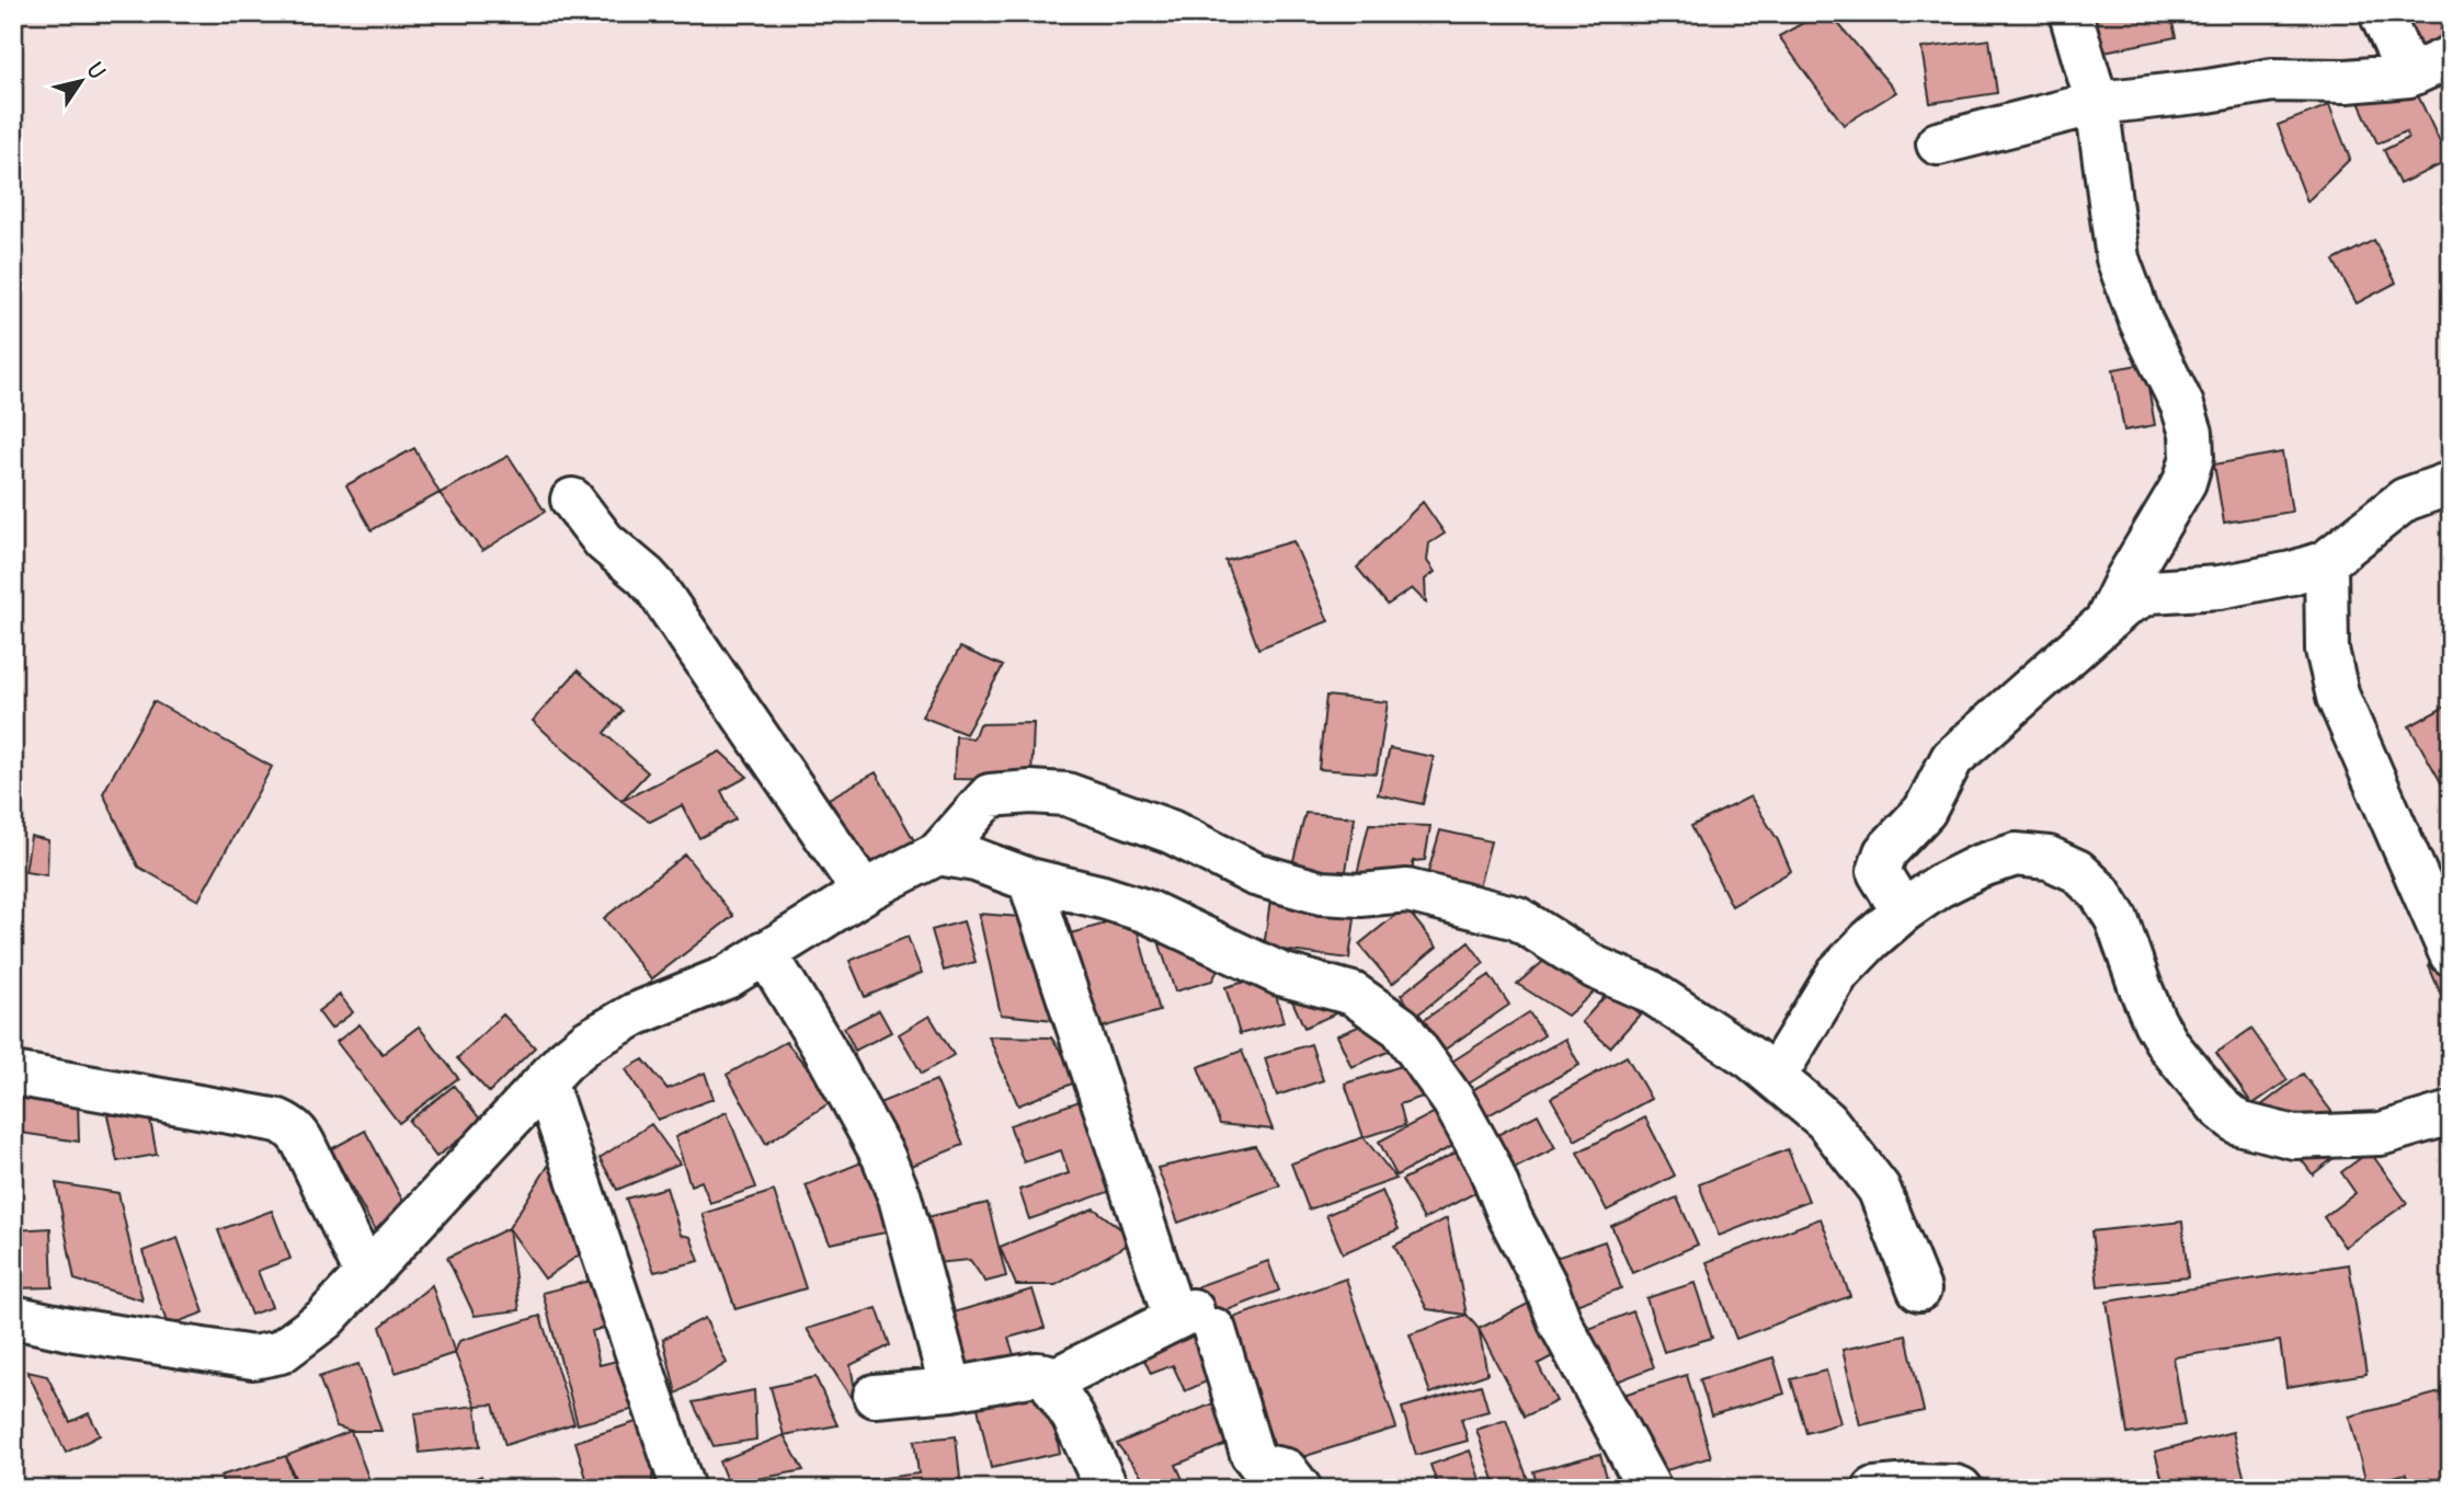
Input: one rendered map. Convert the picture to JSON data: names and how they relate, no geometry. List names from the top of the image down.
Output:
{
  "north": "top right"
}
